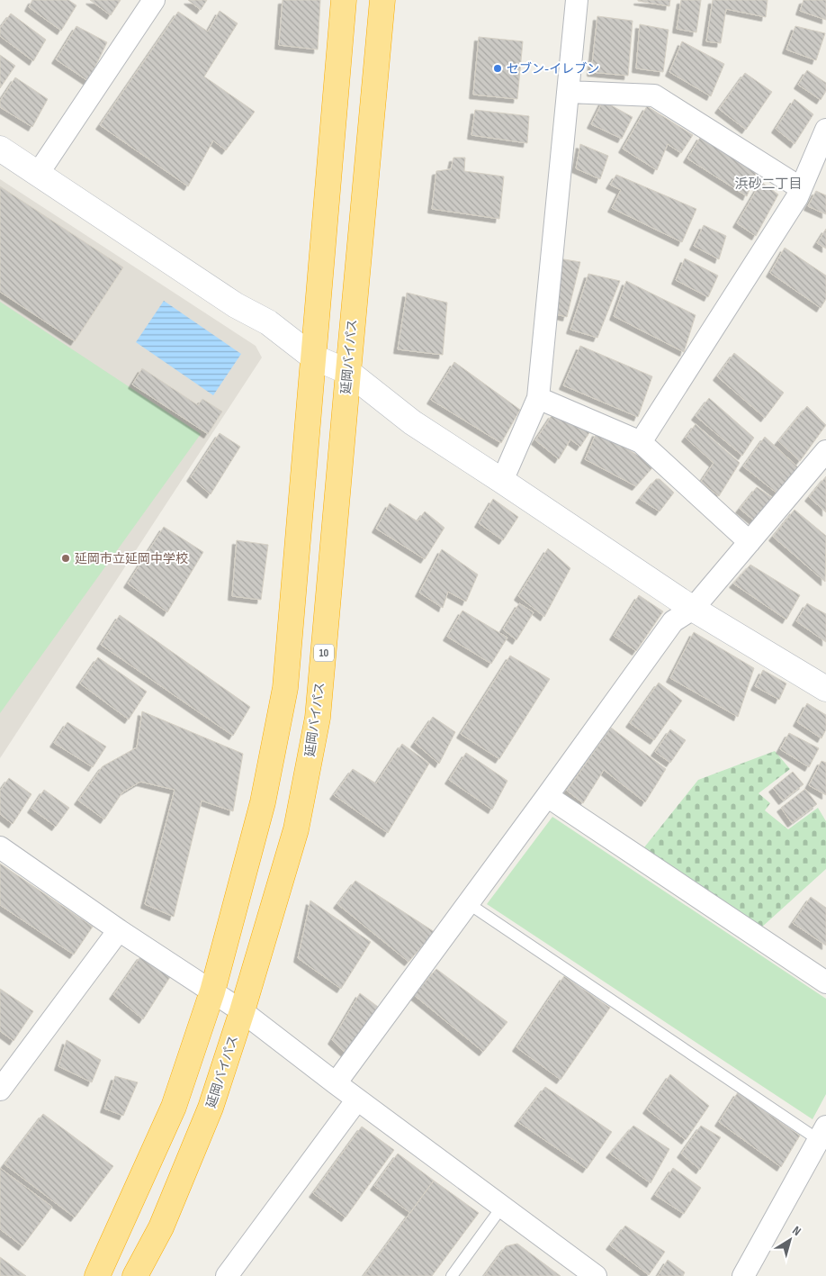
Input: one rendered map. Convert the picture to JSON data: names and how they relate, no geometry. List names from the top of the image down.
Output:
{
  "streets": {
    "highway": ["延岡バイパス", "10"]
  },
  "districts": ["浜砂二丁目"],
  "places": ["セブン-イレブン", "延岡市立延岡中学校"],
  "north": "top right"
}
